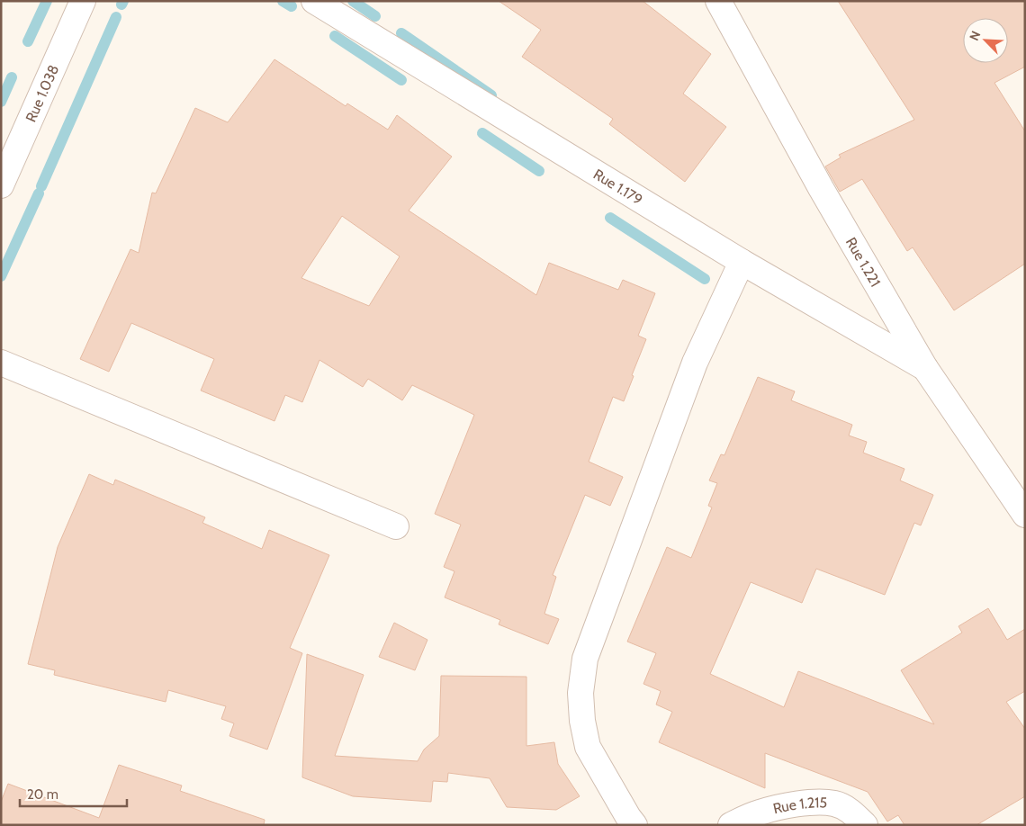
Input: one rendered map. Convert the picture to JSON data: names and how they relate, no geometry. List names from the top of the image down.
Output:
{
  "streets": {
    "street": [
      "Rue 1.038",
      "Rue 1.179",
      "Rue 1.221",
      "Rue 1.215"
    ]
  },
  "crossings": [
    ["Rue 1.179", "Rue 1.221"]
  ],
  "scale_bar": "20 m",
  "north": "top left"
}
